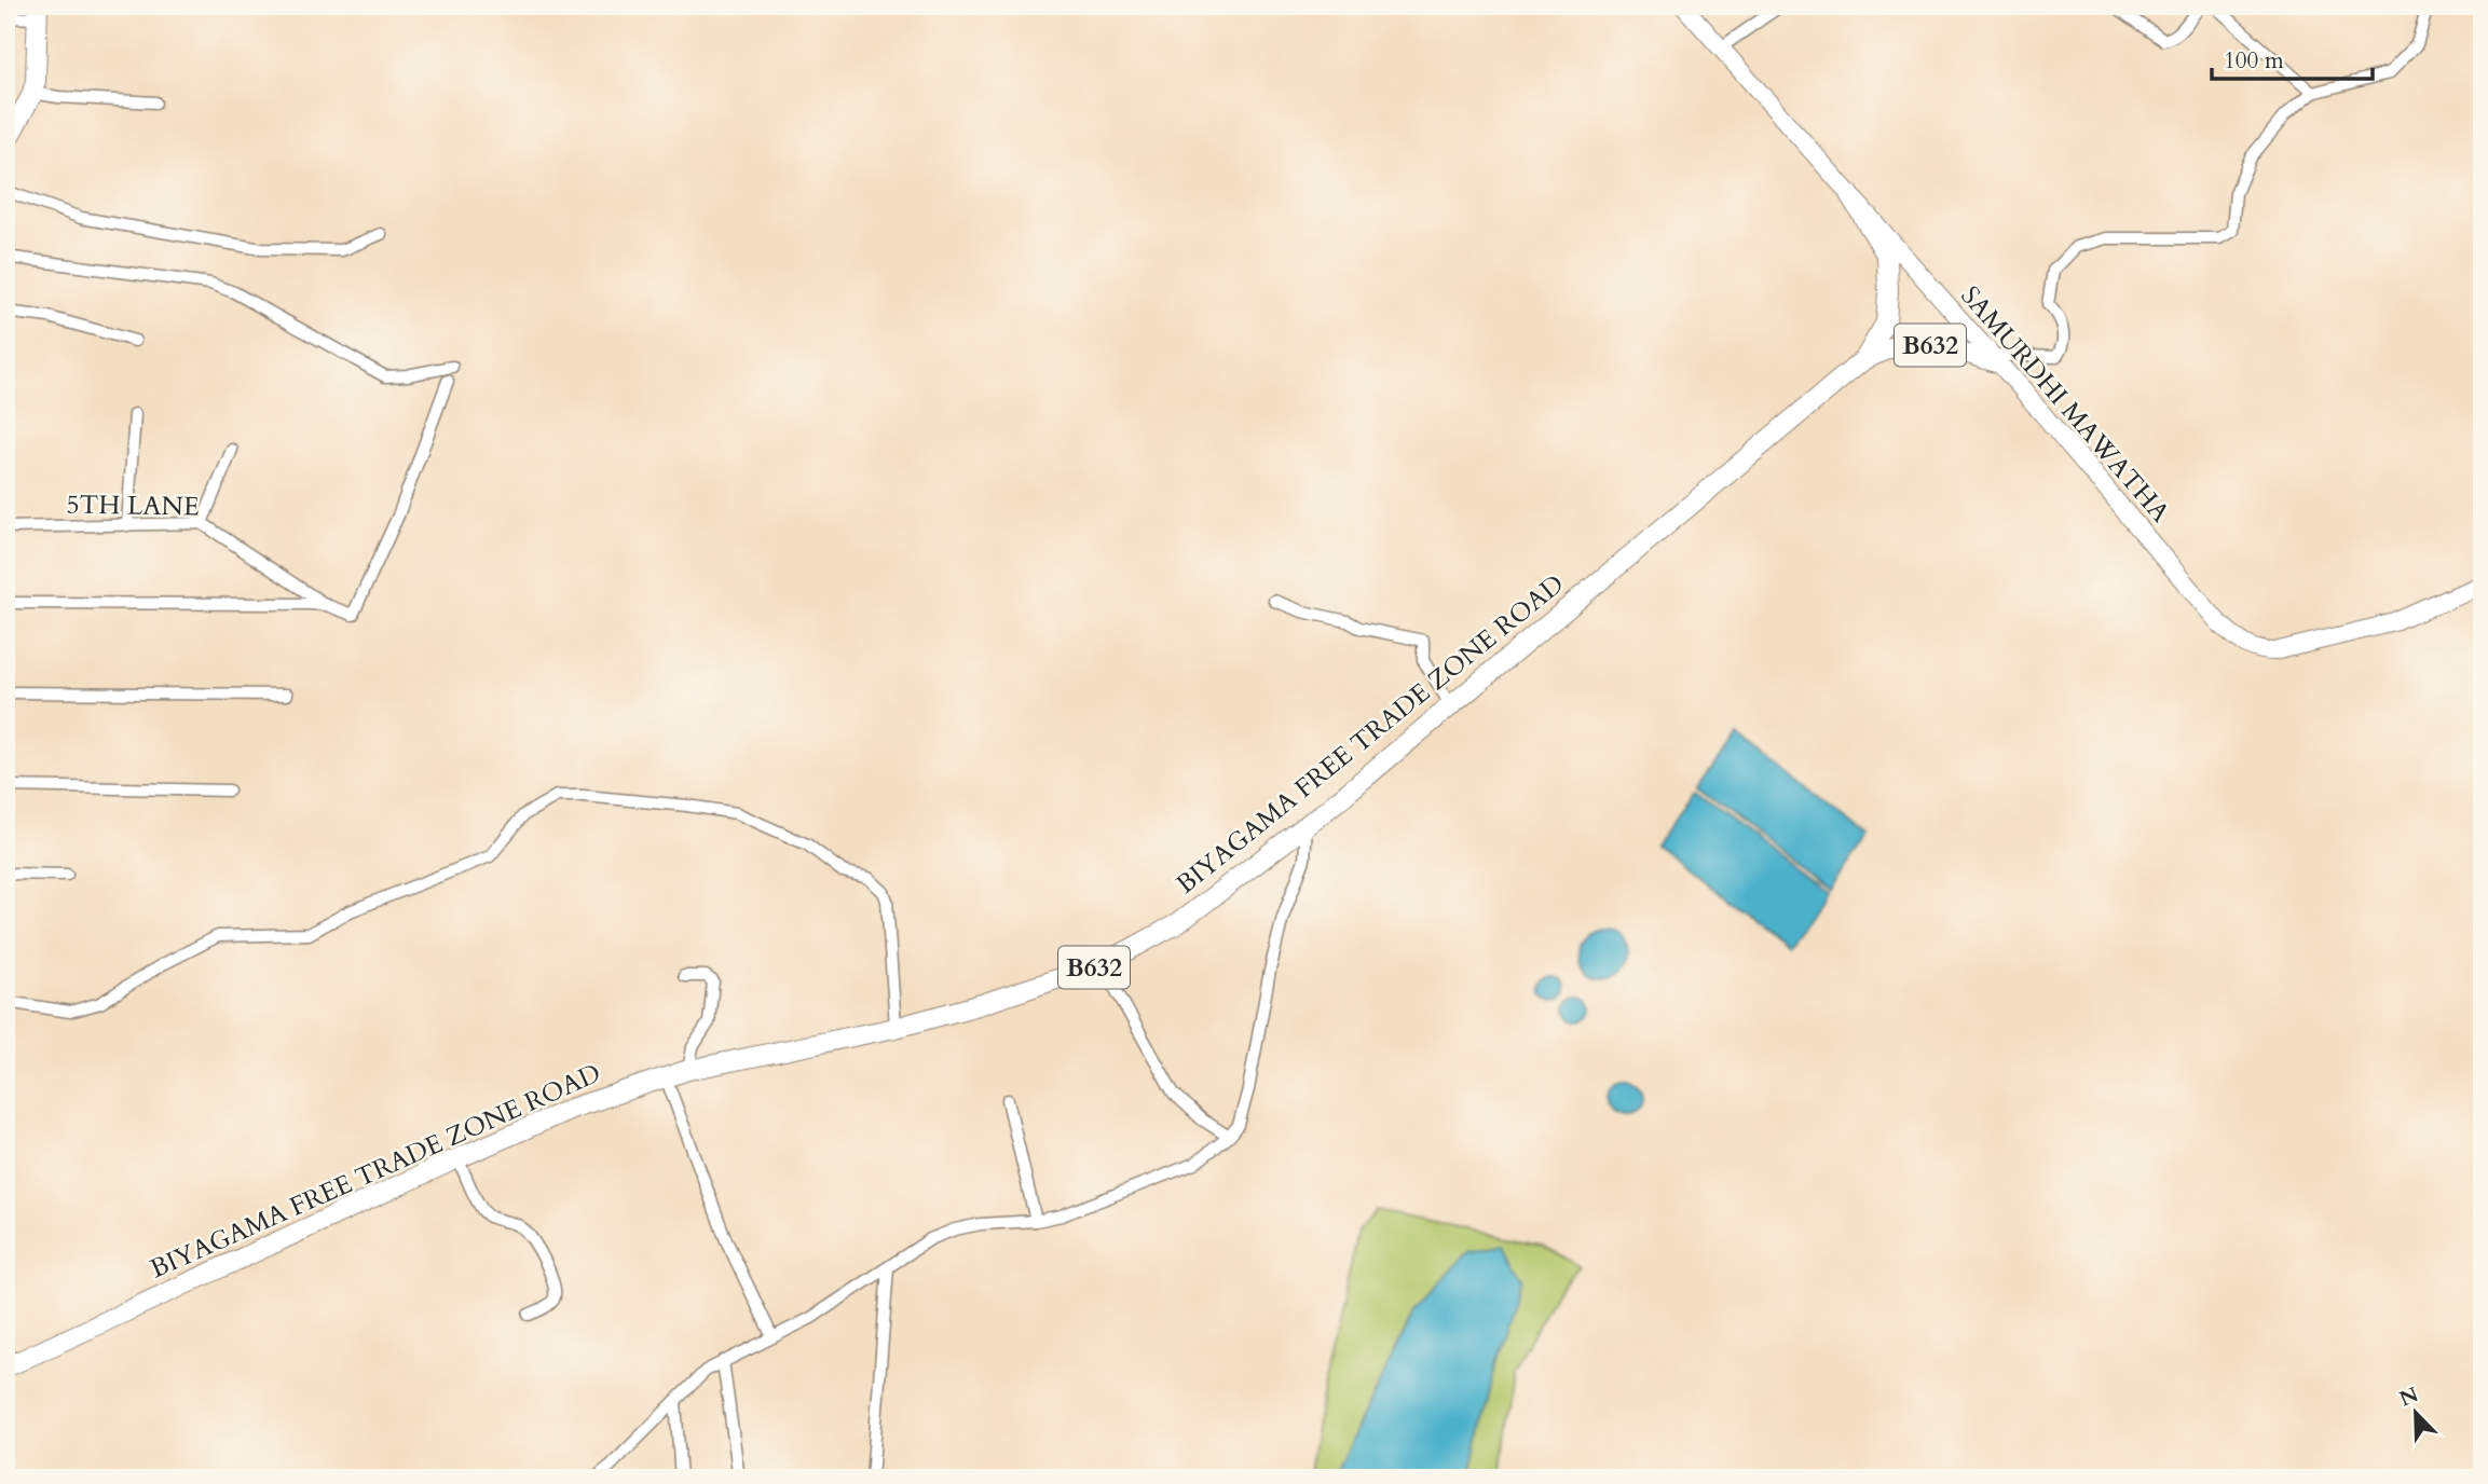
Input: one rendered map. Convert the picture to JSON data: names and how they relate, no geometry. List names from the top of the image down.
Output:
{
  "streets": {
    "main road": ["B632", "SAMURDHI MAWATHA", "BIYAGAMA FREE TRADE ZONE ROAD"],
    "street": ["5TH LANE"]
  },
  "crossings": [
    ["SAMURDHI MAWATHA", "BIYAGAMA FREE TRADE ZONE ROAD"]
  ],
  "scale_bar": "100 m",
  "north": "top left"
}
